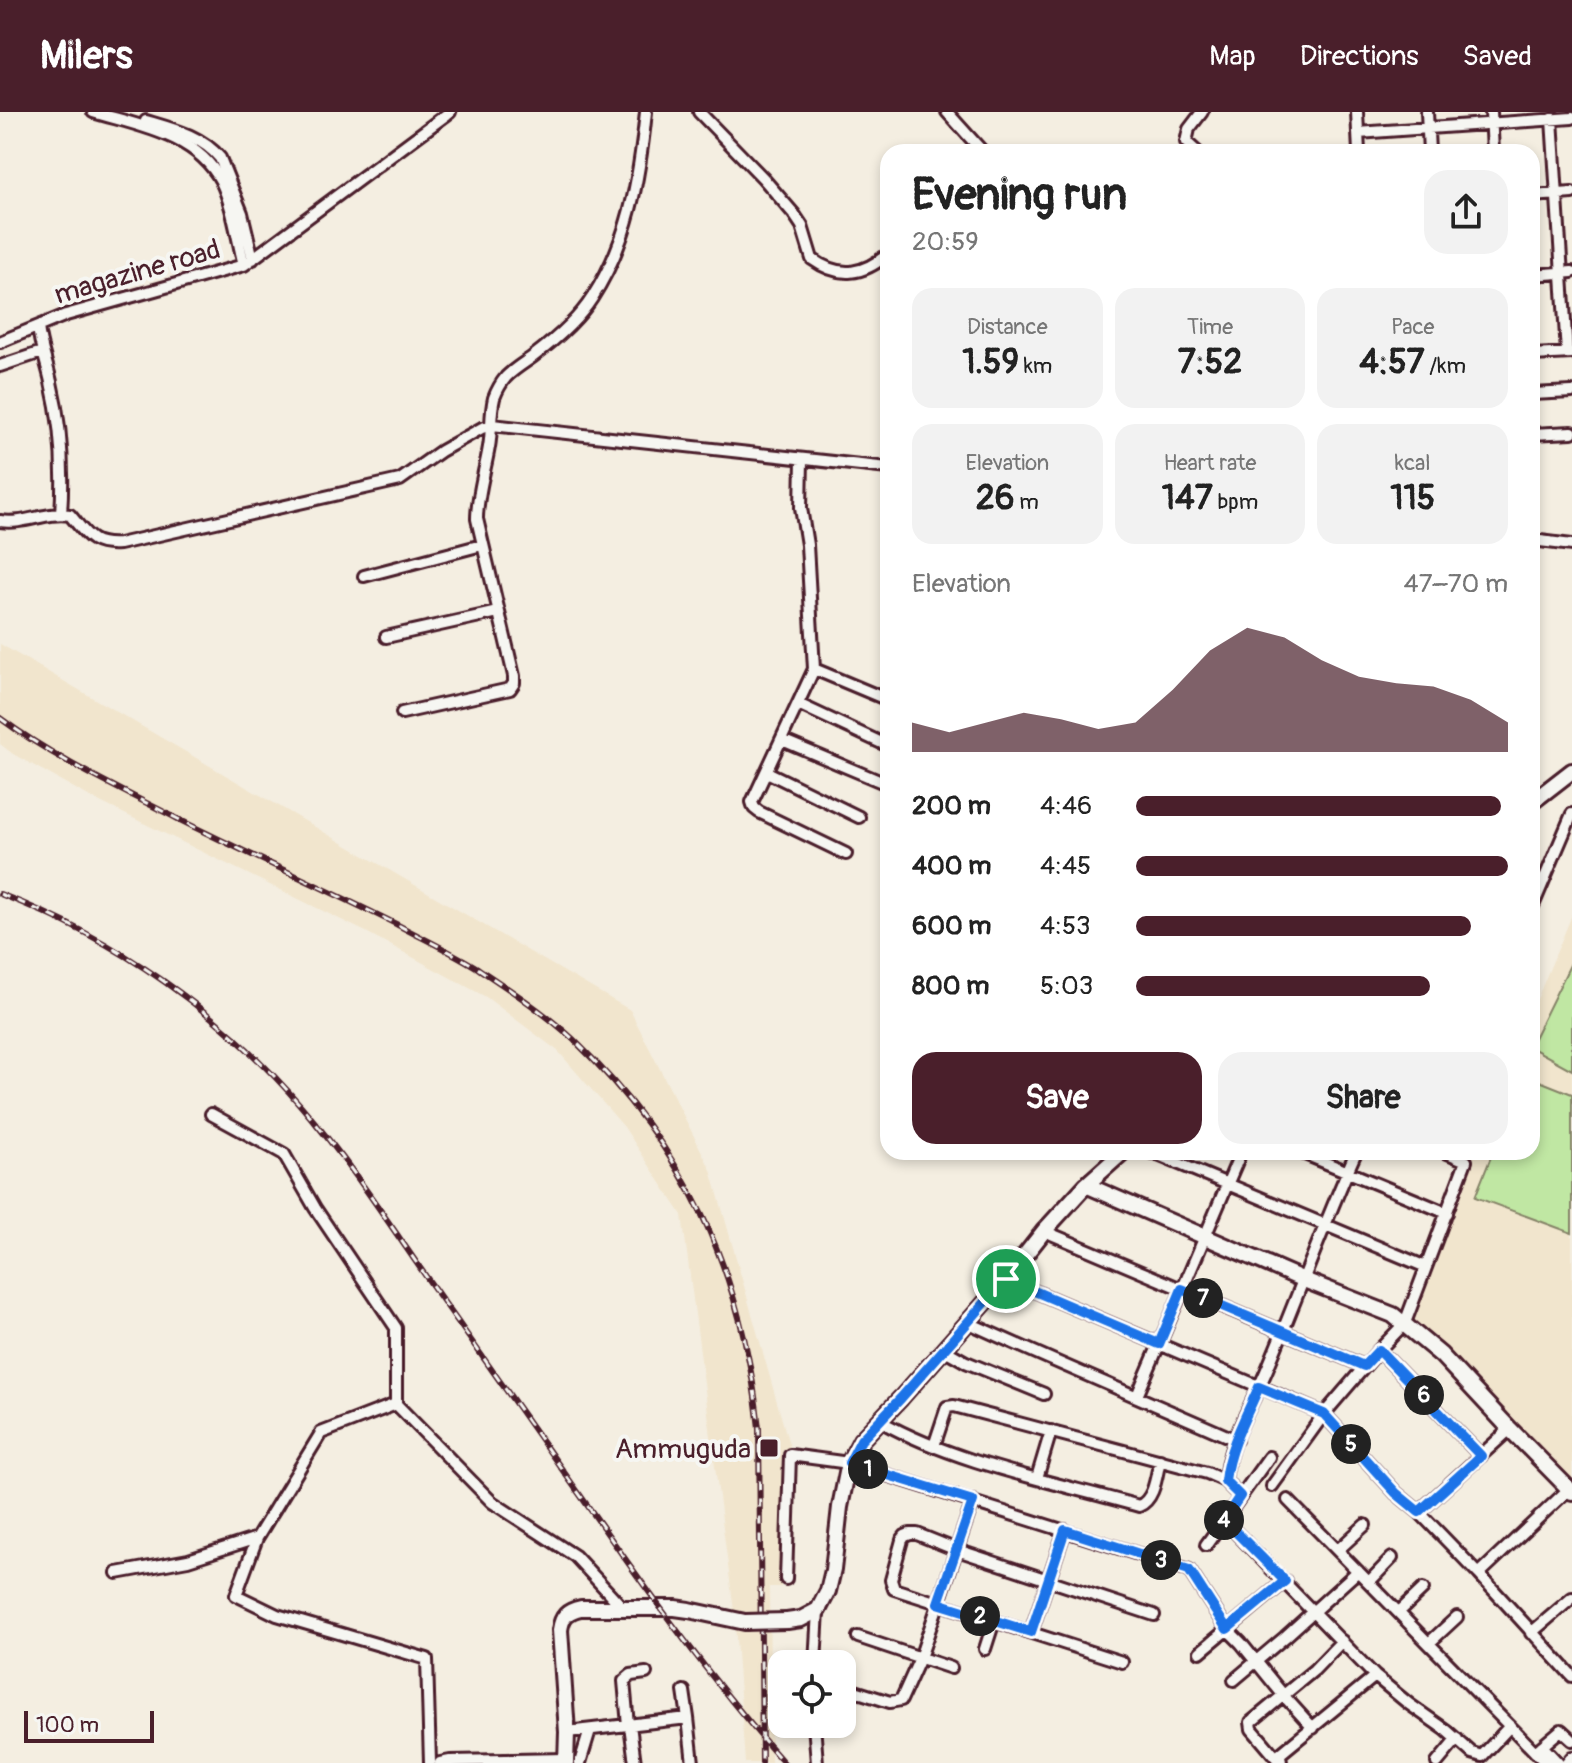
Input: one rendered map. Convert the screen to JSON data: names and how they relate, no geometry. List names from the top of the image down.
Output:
{
  "streets": {
    "street": ["magazine road"]
  },
  "places": {
    "transit": ["Ammuguda"]
  },
  "scale_bar": "100 m",
  "page": {
    "header": "Milers",
    "nav": ["Map", "Directions", "Saved"],
    "heading": ["Evening run", "20:59"],
    "stats": [
      ["Distance", "1.59 km"],
      ["Time", "7:52"],
      ["Pace", "4:57 /km"],
      ["Elevation", "26 m"],
      ["Heart rate", "147 bpm"],
      ["kcal", "115"]
    ],
    "chart": ["Elevation", "47–70 m"],
    "list": [
      {
        "name": "200 m",
        "note": "4:46"
      },
      {
        "name": "400 m",
        "note": "4:45"
      },
      {
        "name": "600 m",
        "note": "4:53"
      },
      {
        "name": "800 m",
        "note": "5:03"
      }
    ],
    "buttons": ["Save", "Share"],
    "pins": [
      "7",
      "6",
      "5",
      "1",
      "4",
      "3",
      "2"
    ],
    "scale": "100 m"
  }
}
